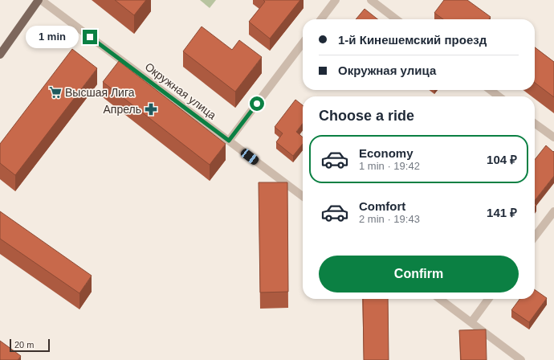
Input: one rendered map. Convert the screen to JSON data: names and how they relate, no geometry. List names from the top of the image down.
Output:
{
  "streets": {
    "street": ["Окружная улица"]
  },
  "places": {
    "supermarket": ["Высшая Лига"],
    "pharmacy": ["Апрель"]
  },
  "scale_bar": "20 m",
  "page": {
    "banner": ["1-й Кинешемский проезд", "Окружная улица"],
    "bubble": "1 min",
    "heading": "Choose a ride",
    "list": [
      {
        "name": "Economy",
        "note": "1 min · 19:42",
        "value": "104 ₽"
      },
      {
        "name": "Comfort",
        "note": "2 min · 19:43",
        "value": "141 ₽"
      }
    ],
    "buttons": "Confirm",
    "scale": "20 m"
  }
}
